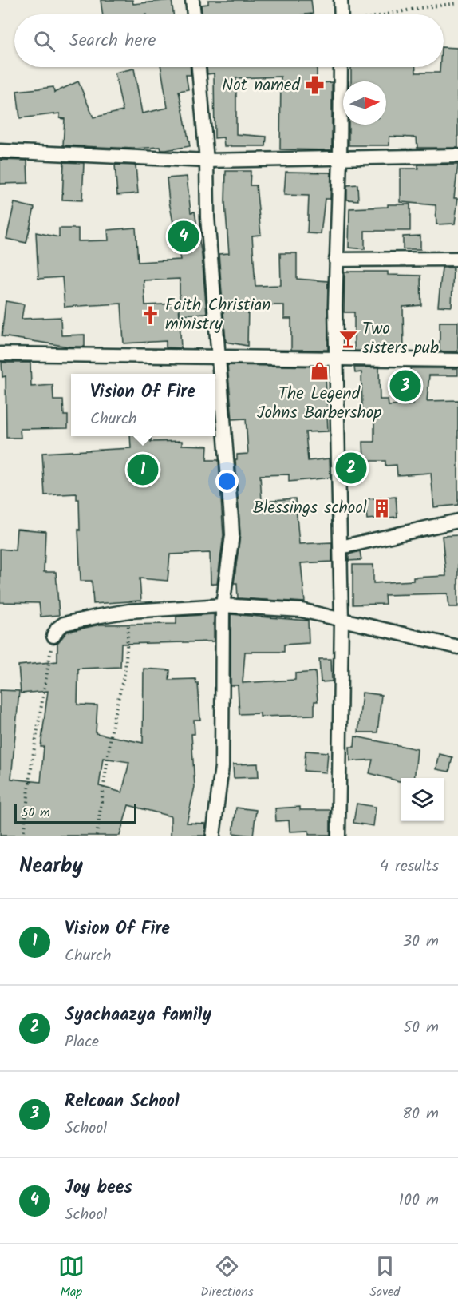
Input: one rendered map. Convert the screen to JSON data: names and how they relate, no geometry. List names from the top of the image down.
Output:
{
  "places": {
    "pharmacy": ["Not named"],
    "church": ["Faith Christian ministry"],
    "bar": ["Two sisters pub"],
    "shop": ["The Legend Johns Barbershop"],
    "building": ["Blessings school"]
  },
  "scale_bar": "50 m",
  "north": "right",
  "page": {
    "search": "Search here",
    "pins": [
      "4",
      "3",
      "2",
      "1"
    ],
    "popup": ["Vision Of Fire", "Church"],
    "scale": "50 m",
    "heading": ["Nearby", "4 results"],
    "list": [
      {
        "mark": "1",
        "name": "Vision Of Fire",
        "note": "Church",
        "value": "30 m"
      },
      {
        "mark": "2",
        "name": "Syachaazya family",
        "note": "Place",
        "value": "50 m"
      },
      {
        "mark": "3",
        "name": "Relcoan School",
        "note": "School",
        "value": "80 m"
      },
      {
        "mark": "4",
        "name": "Joy bees",
        "note": "School",
        "value": "100 m"
      }
    ],
    "nav": ["Map", "Directions", "Saved"]
  }
}
